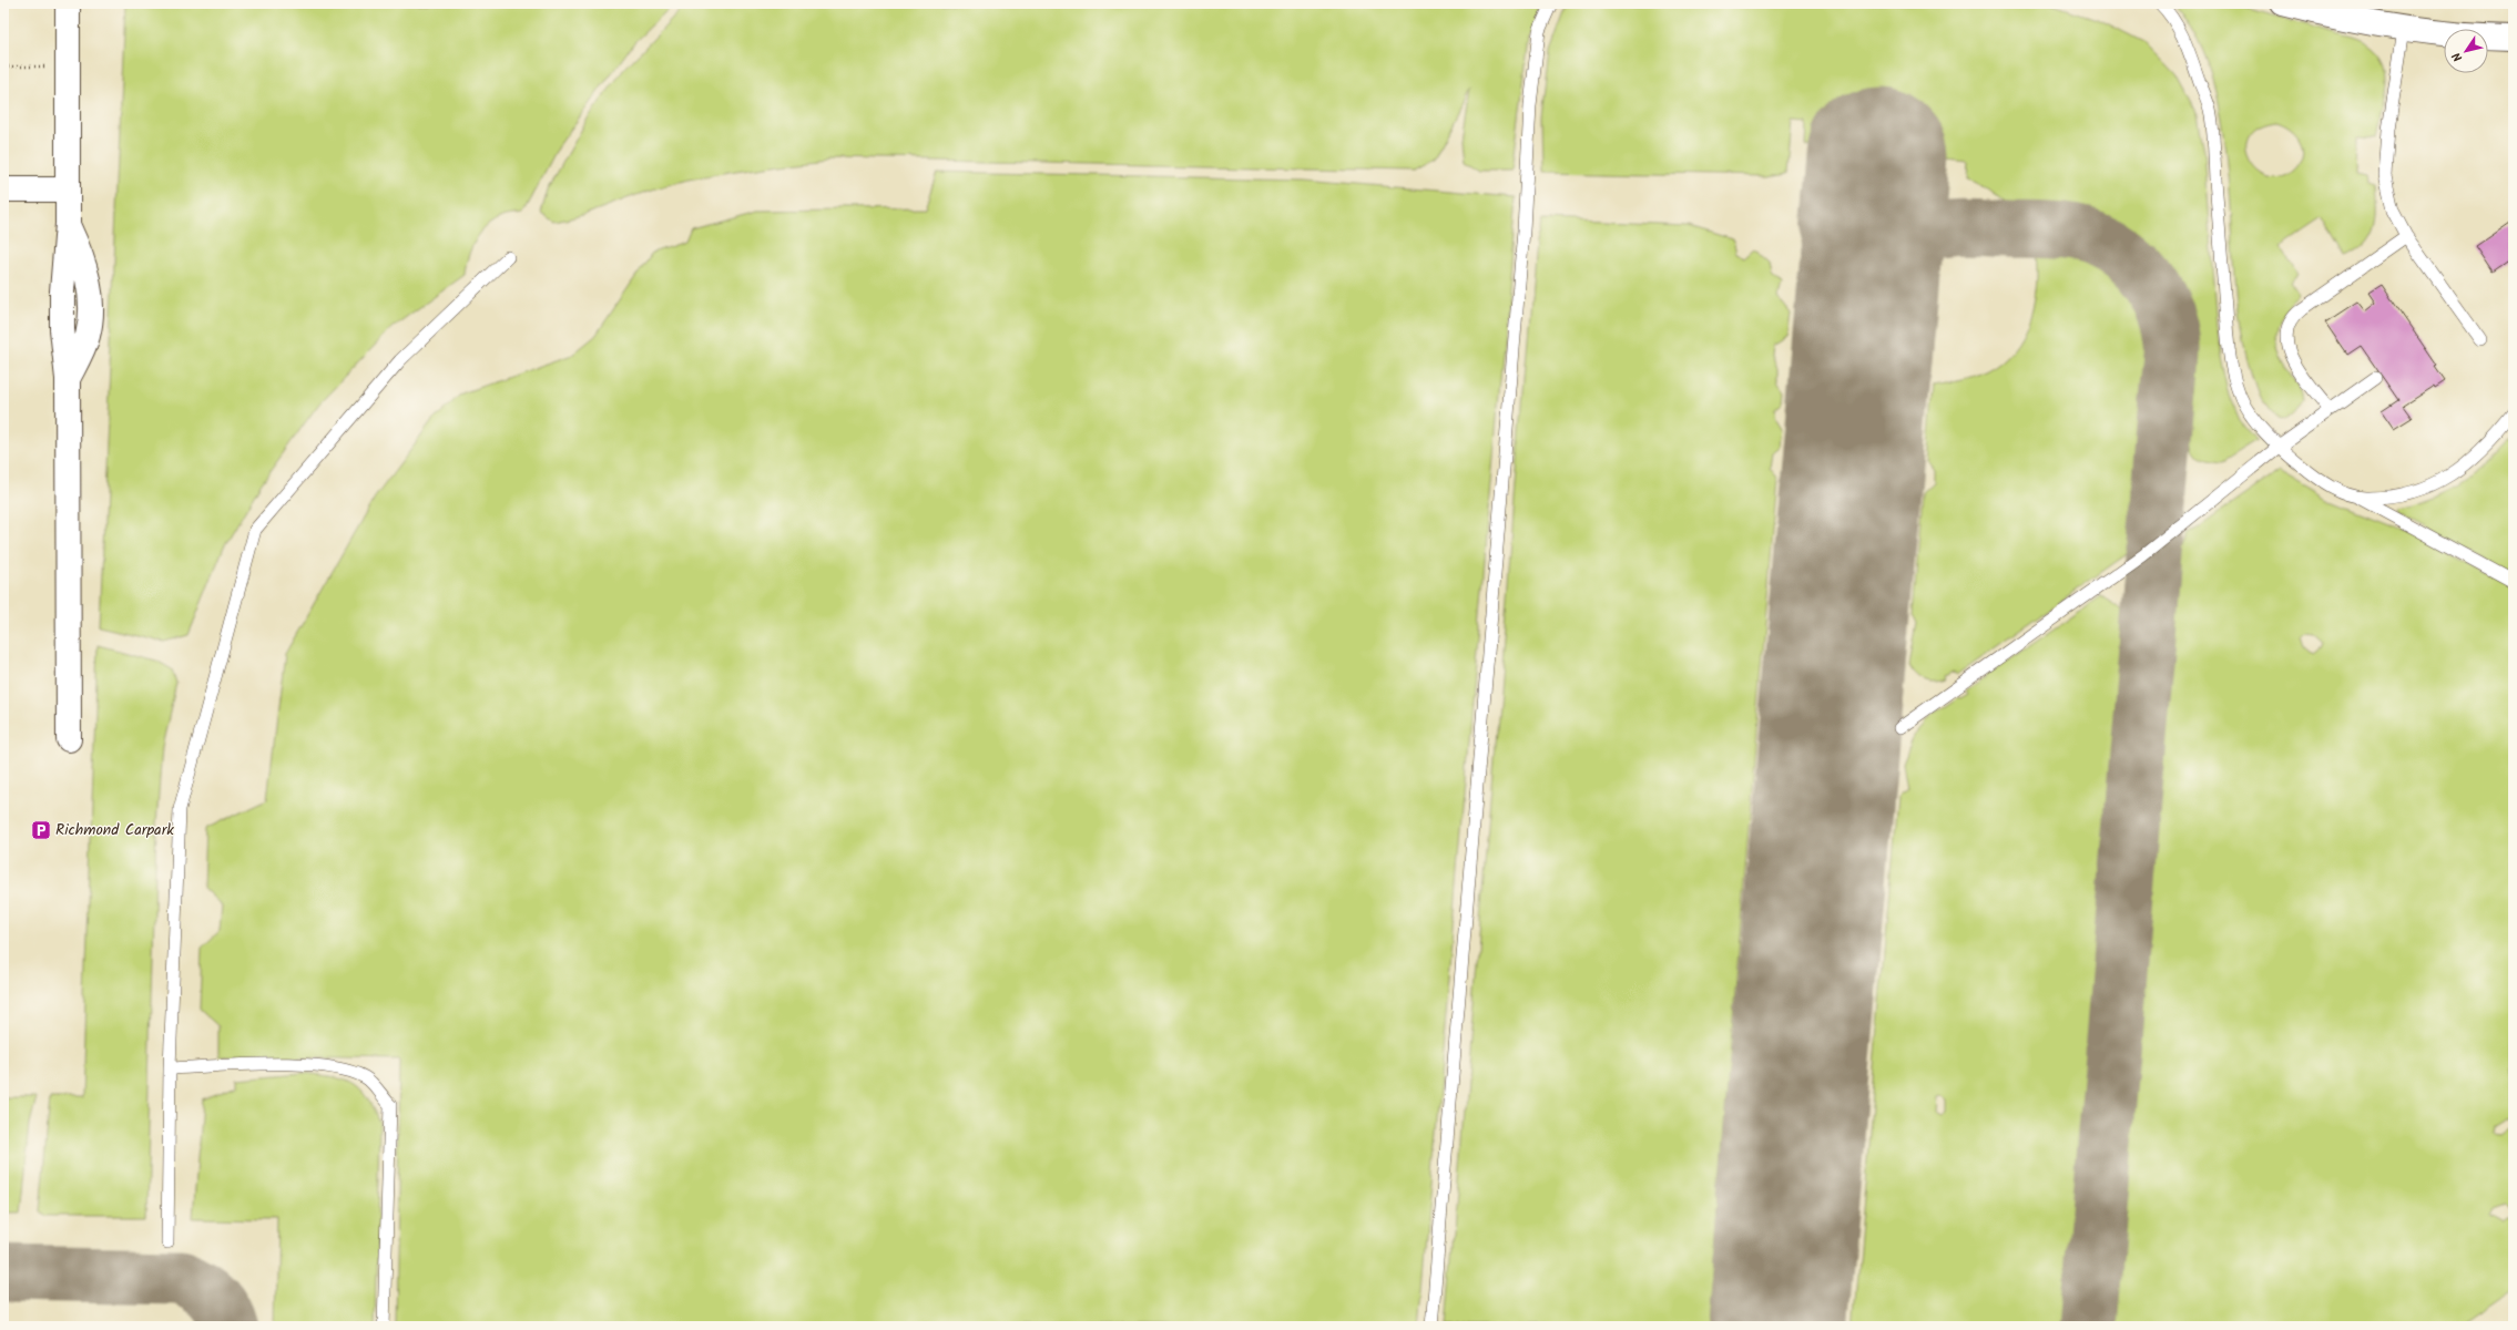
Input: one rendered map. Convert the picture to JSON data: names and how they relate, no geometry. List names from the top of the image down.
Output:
{
  "places": {
    "parking": ["Richmond Carpark"]
  },
  "north": "bottom left"
}
